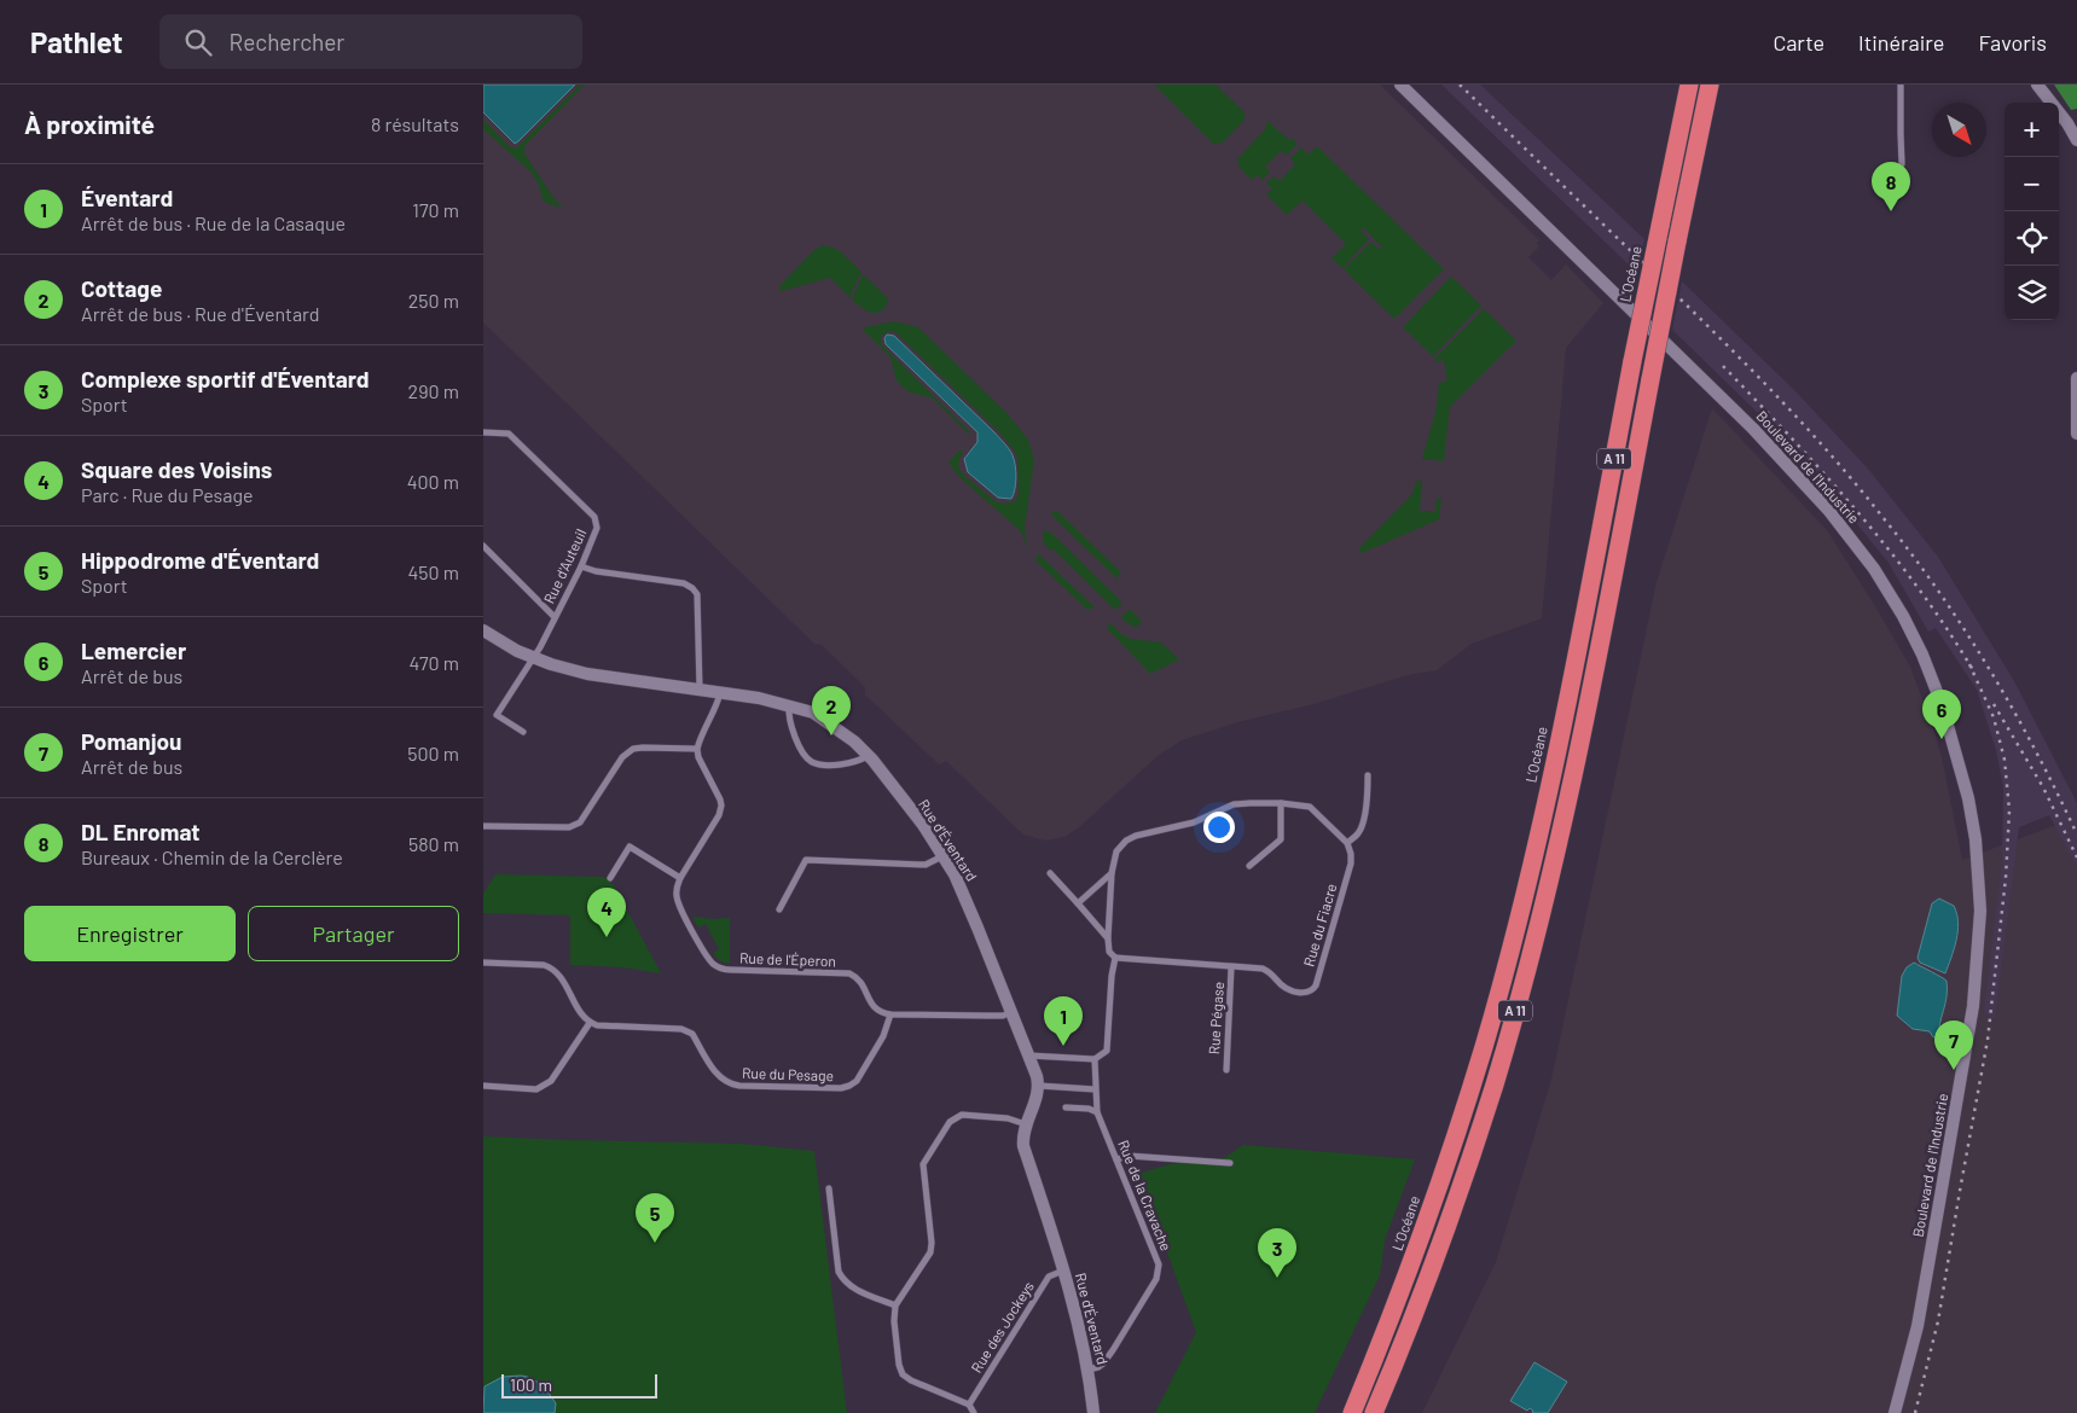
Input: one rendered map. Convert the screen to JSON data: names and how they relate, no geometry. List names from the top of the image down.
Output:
{
  "streets": {
    "highway": ["L’Océane", "A 11"],
    "street": [
      "Boulevard de l'Industrie",
      "Rue d'Auteuil",
      "Rue d'Éventard",
      "Rue du Fiacre",
      "Rue de l'Éperon",
      "Rue Pégase",
      "Rue du Pesage",
      "Rue de la Cravache",
      "Rue des Jockeys"
    ]
  },
  "crossings": [
    ["Rue d'Auteuil", "Rue d'Éventard"],
    ["Rue d'Éventard", "Rue de la Cravache"],
    ["Rue d'Éventard", "Rue des Jockeys"],
    ["Rue du Fiacre", "Rue Pégase"],
    ["Rue de l'Éperon", "Rue du Pesage"]
  ],
  "scale_bar": "100 m",
  "north": "bottom right",
  "page": {
    "header": "Pathlet",
    "search": "Rechercher",
    "nav": ["Carte", "Itinéraire", "Favoris"],
    "heading": ["À proximité", "8 résultats"],
    "map_buttons": ["+", "−"],
    "pins": [
      "8",
      "2",
      "6",
      "4",
      "1",
      "7",
      "5",
      "3"
    ],
    "list": [
      {
        "mark": "1",
        "name": "Éventard",
        "note": "Arrêt de bus · Rue de la Casaque",
        "value": "170 m"
      },
      {
        "mark": "2",
        "name": "Cottage",
        "note": "Arrêt de bus · Rue d'Éventard",
        "value": "250 m"
      },
      {
        "mark": "3",
        "name": "Complexe sportif d'Éventard",
        "note": "Sport",
        "value": "290 m"
      },
      {
        "mark": "4",
        "name": "Square des Voisins",
        "note": "Parc · Rue du Pesage",
        "value": "400 m"
      },
      {
        "mark": "5",
        "name": "Hippodrome d'Éventard",
        "note": "Sport",
        "value": "450 m"
      },
      {
        "mark": "6",
        "name": "Lemercier",
        "note": "Arrêt de bus",
        "value": "470 m"
      },
      {
        "mark": "7",
        "name": "Pomanjou",
        "note": "Arrêt de bus",
        "value": "500 m"
      },
      {
        "mark": "8",
        "name": "DL Enromat",
        "note": "Bureaux · Chemin de la Cerclère",
        "value": "580 m"
      }
    ],
    "buttons": ["Enregistrer", "Partager"],
    "scale": "100 m"
  }
}
